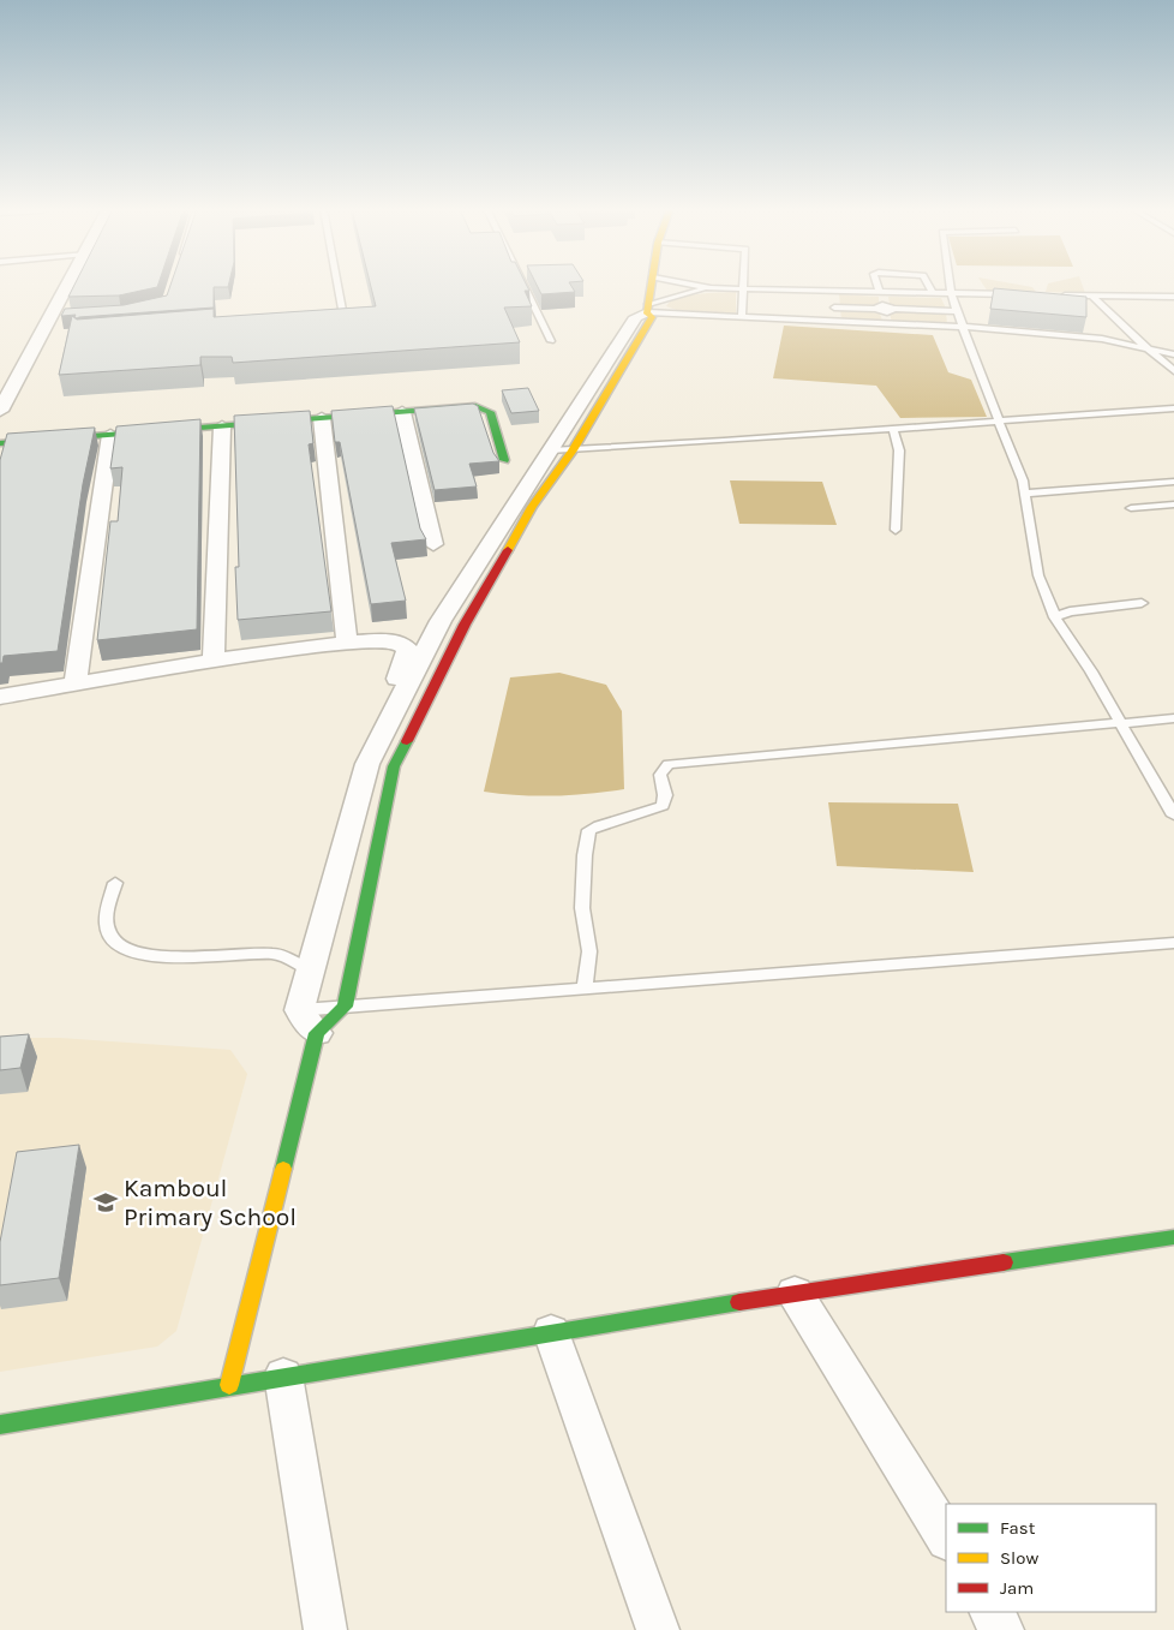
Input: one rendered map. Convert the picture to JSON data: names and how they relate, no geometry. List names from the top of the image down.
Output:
{
  "places": {
    "school or university": ["Kamboul Primary School"]
  },
  "legend": ["Fast", "Slow", "Jam"]
}
